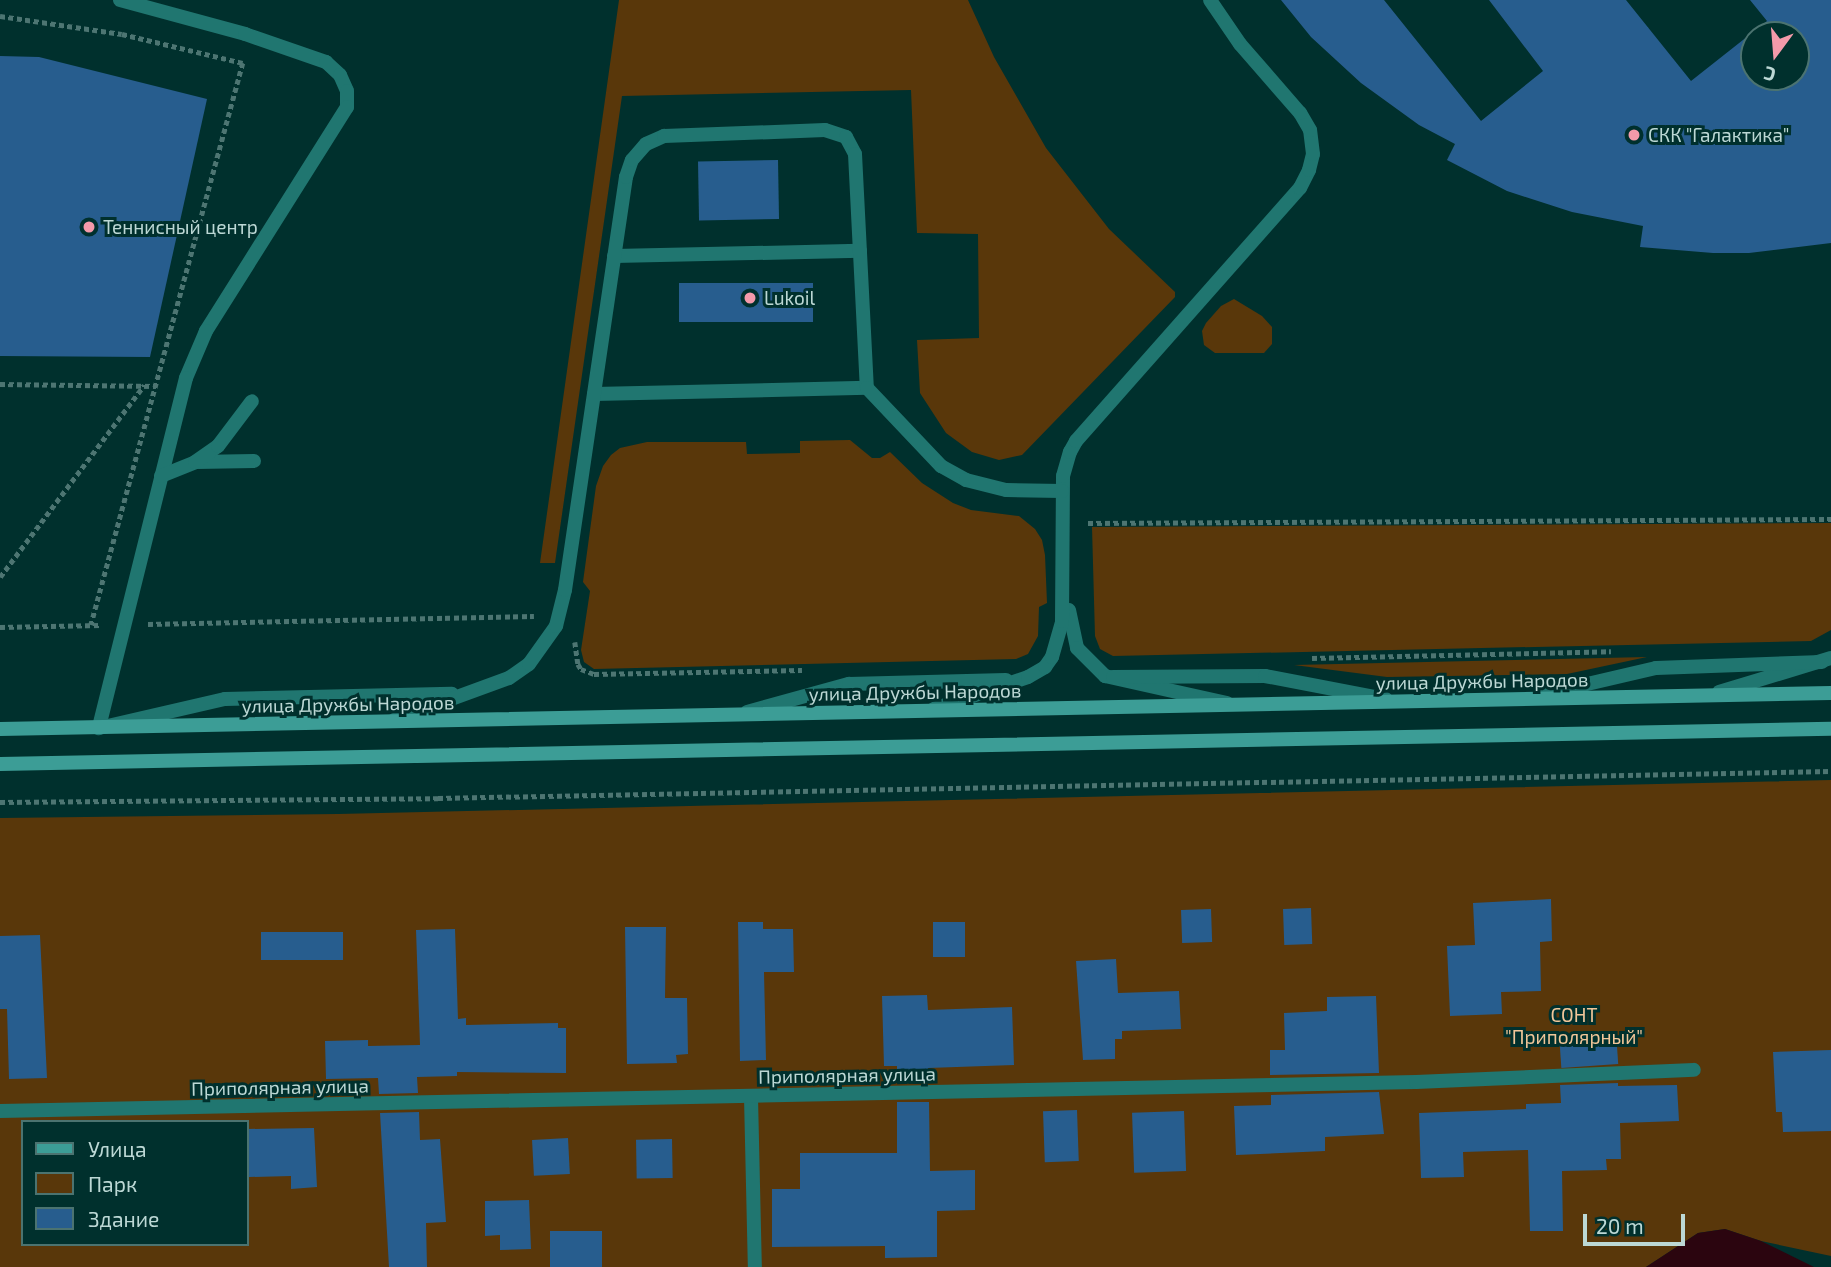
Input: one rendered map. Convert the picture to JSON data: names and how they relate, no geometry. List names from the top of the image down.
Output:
{
  "streets": {
    "main road": ["улица Дружбы Народов"],
    "lane": ["Приполярная улица"]
  },
  "parks": ["СОНТ \"Приполярный\""],
  "places": ["СКК \"Галактика\"", "Теннисный центр", "Lukoil"],
  "legend": ["Улица", "Парк", "Здание"],
  "scale_bar": "20 m",
  "north": "bottom"
}
